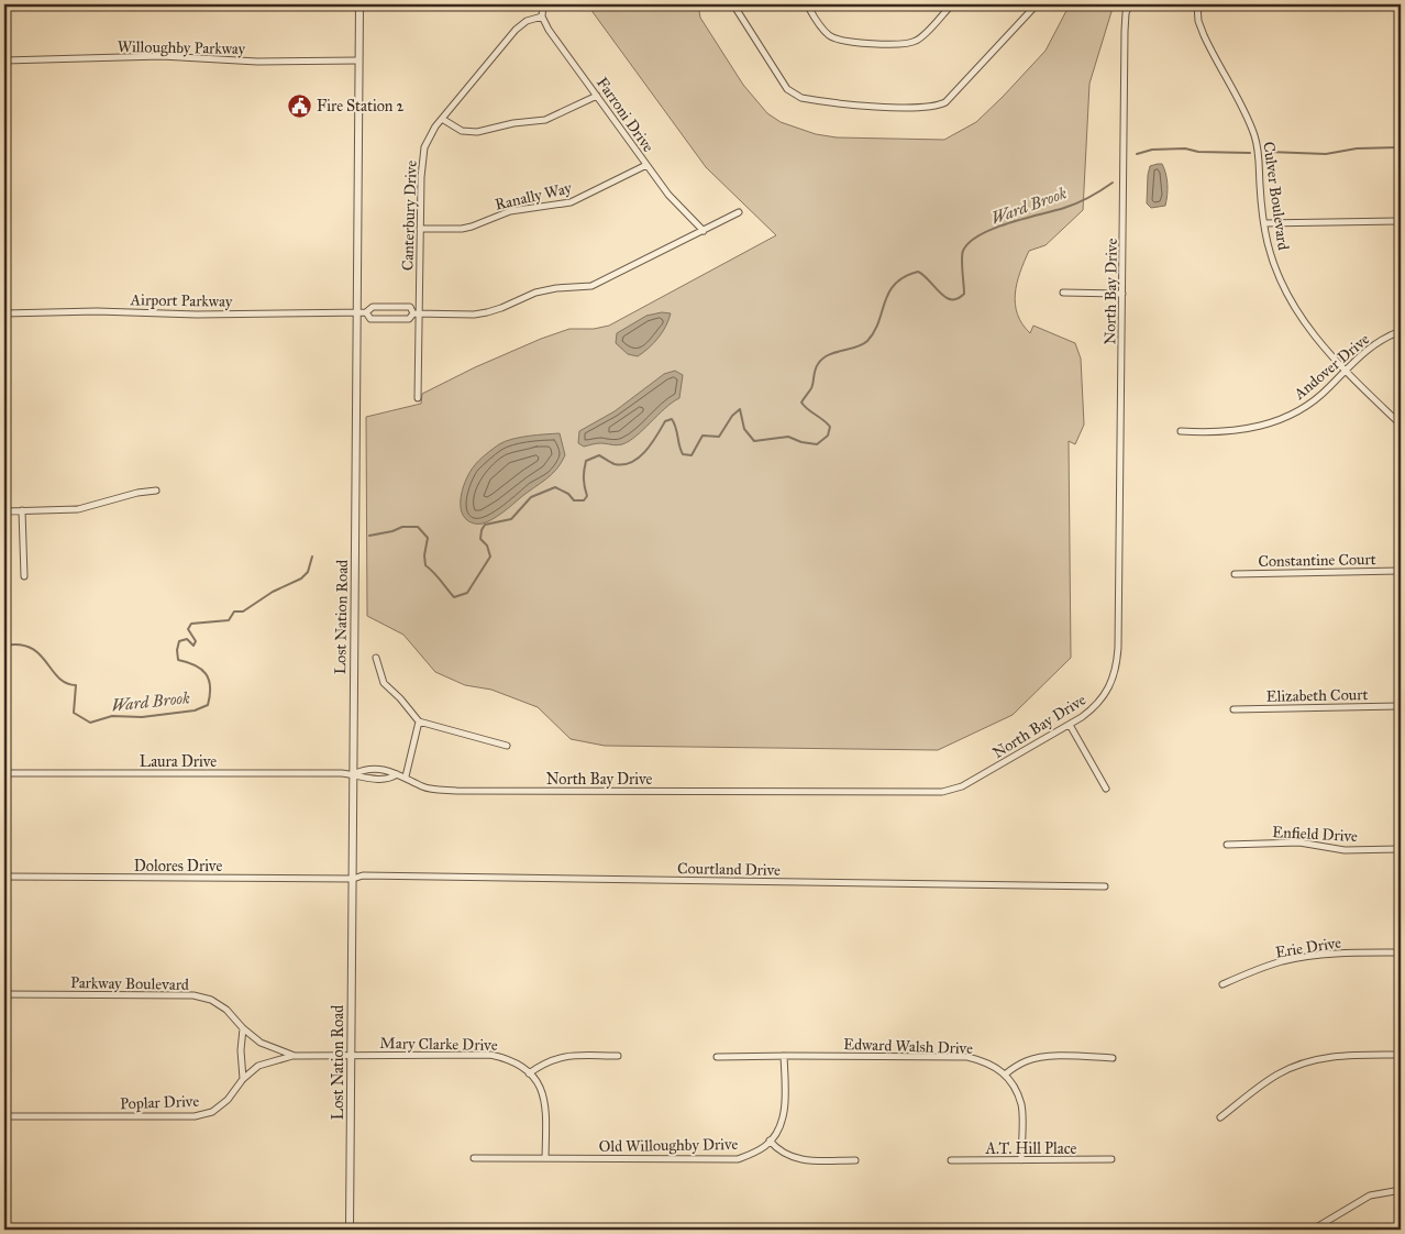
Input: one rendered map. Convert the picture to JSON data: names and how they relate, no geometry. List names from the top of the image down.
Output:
{
  "streets": {
    "street": [
      "Willoughby Parkway",
      "Farroni Drive",
      "Ranally Way",
      "Culver Boulevard",
      "Canterbury Drive",
      "North Bay Drive",
      "Airport Parkway",
      "Andover Drive",
      "Constantine Court",
      "Lost Nation Road",
      "Elizabeth Court",
      "Laura Drive",
      "Enfield Drive",
      "Dolores Drive",
      "Courtland Drive",
      "Erie Drive",
      "Parkway Boulevard",
      "Mary Clarke Drive",
      "Edward Walsh Drive",
      "Poplar Drive",
      "Old Willoughby Drive",
      "A.T. Hill Place"
    ]
  },
  "crossings": [
    ["Willoughby Parkway", "Lost Nation Road"],
    ["Farroni Drive", "Ranally Way"],
    ["Farroni Drive", "Canterbury Drive"],
    ["Ranally Way", "Canterbury Drive"],
    ["Culver Boulevard", "Andover Drive"],
    ["North Bay Drive", "Lost Nation Road"],
    ["North Bay Drive", "Laura Drive"],
    ["Airport Parkway", "Lost Nation Road"],
    ["Lost Nation Road", "Laura Drive"],
    ["Lost Nation Road", "Dolores Drive"],
    ["Lost Nation Road", "Courtland Drive"],
    ["Lost Nation Road", "Parkway Boulevard"],
    ["Lost Nation Road", "Mary Clarke Drive"],
    ["Dolores Drive", "Courtland Drive"],
    ["Parkway Boulevard", "Mary Clarke Drive"],
    ["Parkway Boulevard", "Poplar Drive"],
    ["Mary Clarke Drive", "Old Willoughby Drive"],
    ["Edward Walsh Drive", "Old Willoughby Drive"],
    ["Edward Walsh Drive", "A.T. Hill Place"]
  ],
  "water": ["Ward Brook"],
  "places": {
    "public building": ["Fire Station 2"]
  }
}
